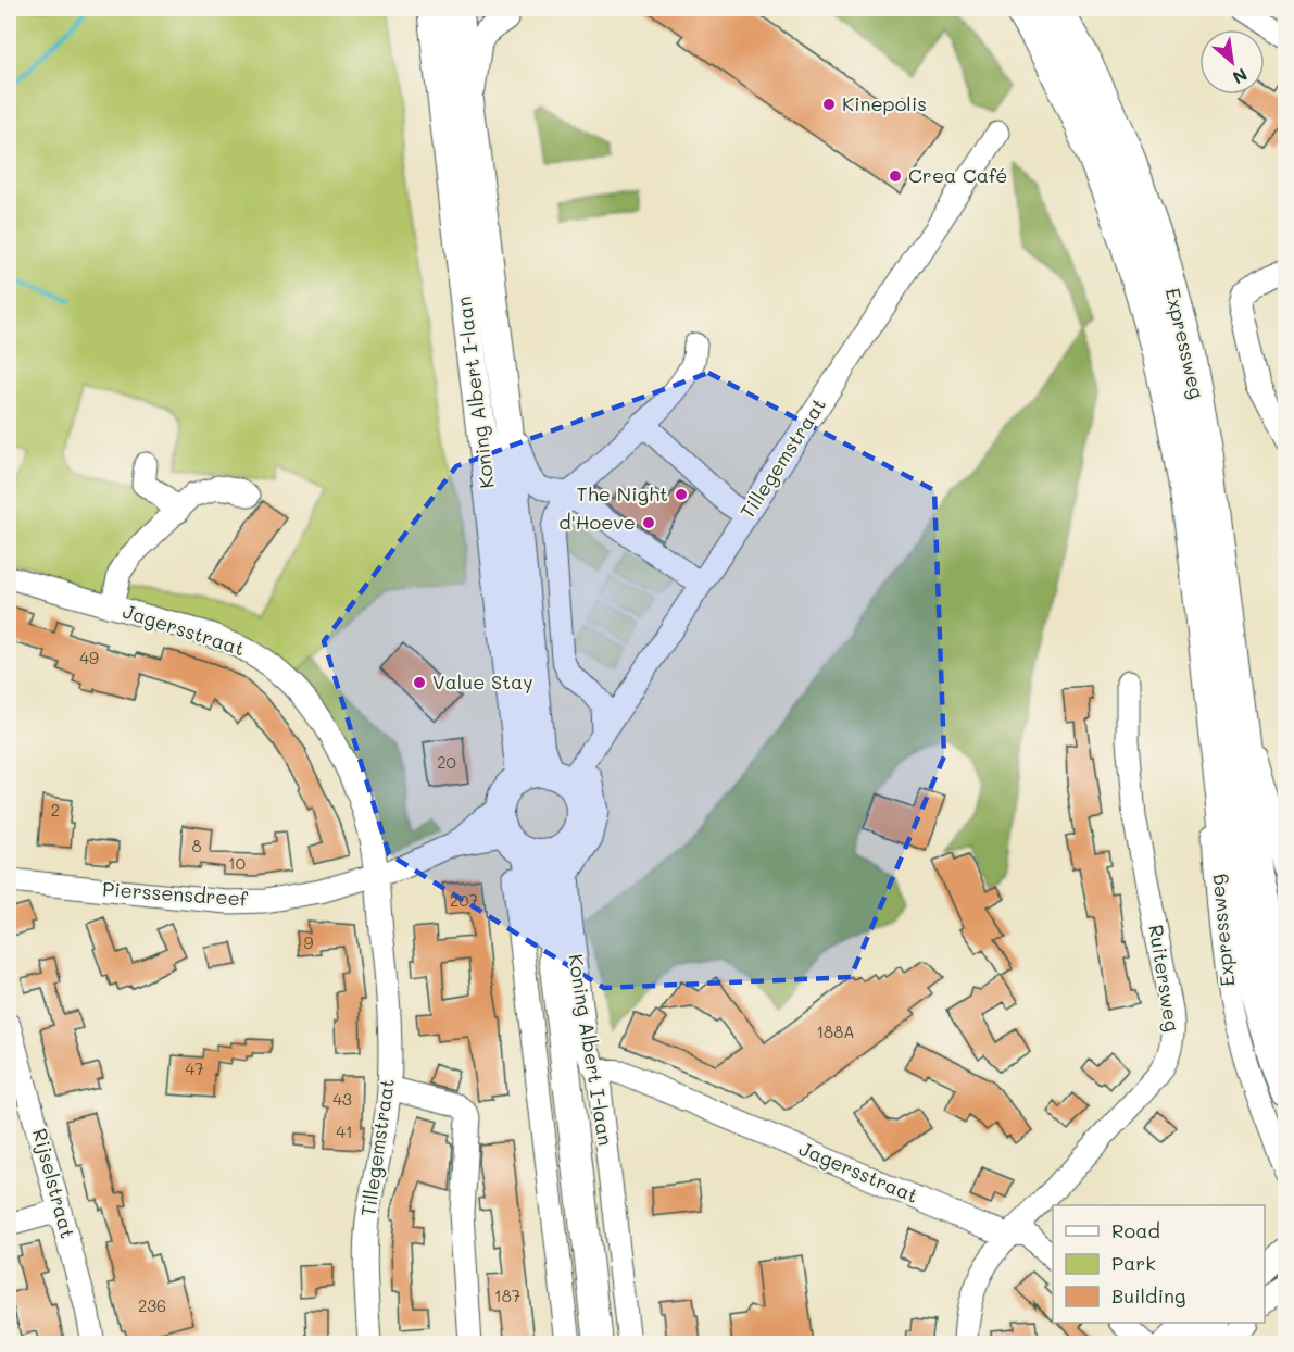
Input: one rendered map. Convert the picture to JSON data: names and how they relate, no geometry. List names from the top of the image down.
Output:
{
  "streets": {
    "highway": ["Expressweg"],
    "main road": ["Koning Albert I-laan"],
    "street": [
      "Tillegemstraat",
      "Jagersstraat",
      "Pierssensdreef",
      "Ruitersweg",
      "Rijselstraat"
    ]
  },
  "crossings": [
    ["Koning Albert I-laan", "Tillegemstraat"],
    ["Koning Albert I-laan", "Jagersstraat"],
    ["Tillegemstraat", "Jagersstraat"],
    ["Tillegemstraat", "Pierssensdreef"],
    ["Jagersstraat", "Pierssensdreef"],
    ["Jagersstraat", "Ruitersweg"]
  ],
  "places": [
    "Kinepolis",
    "Crea Café",
    "The Night",
    "d'Hoeve",
    "Value Stay"
  ],
  "house_numbers": [
    "49",
    "20",
    "2",
    "8",
    "10",
    "207",
    "9",
    "188A",
    "47",
    "43",
    "41",
    "187",
    "236"
  ],
  "legend": ["Road", "Park", "Building"],
  "north": "bottom right"
}
